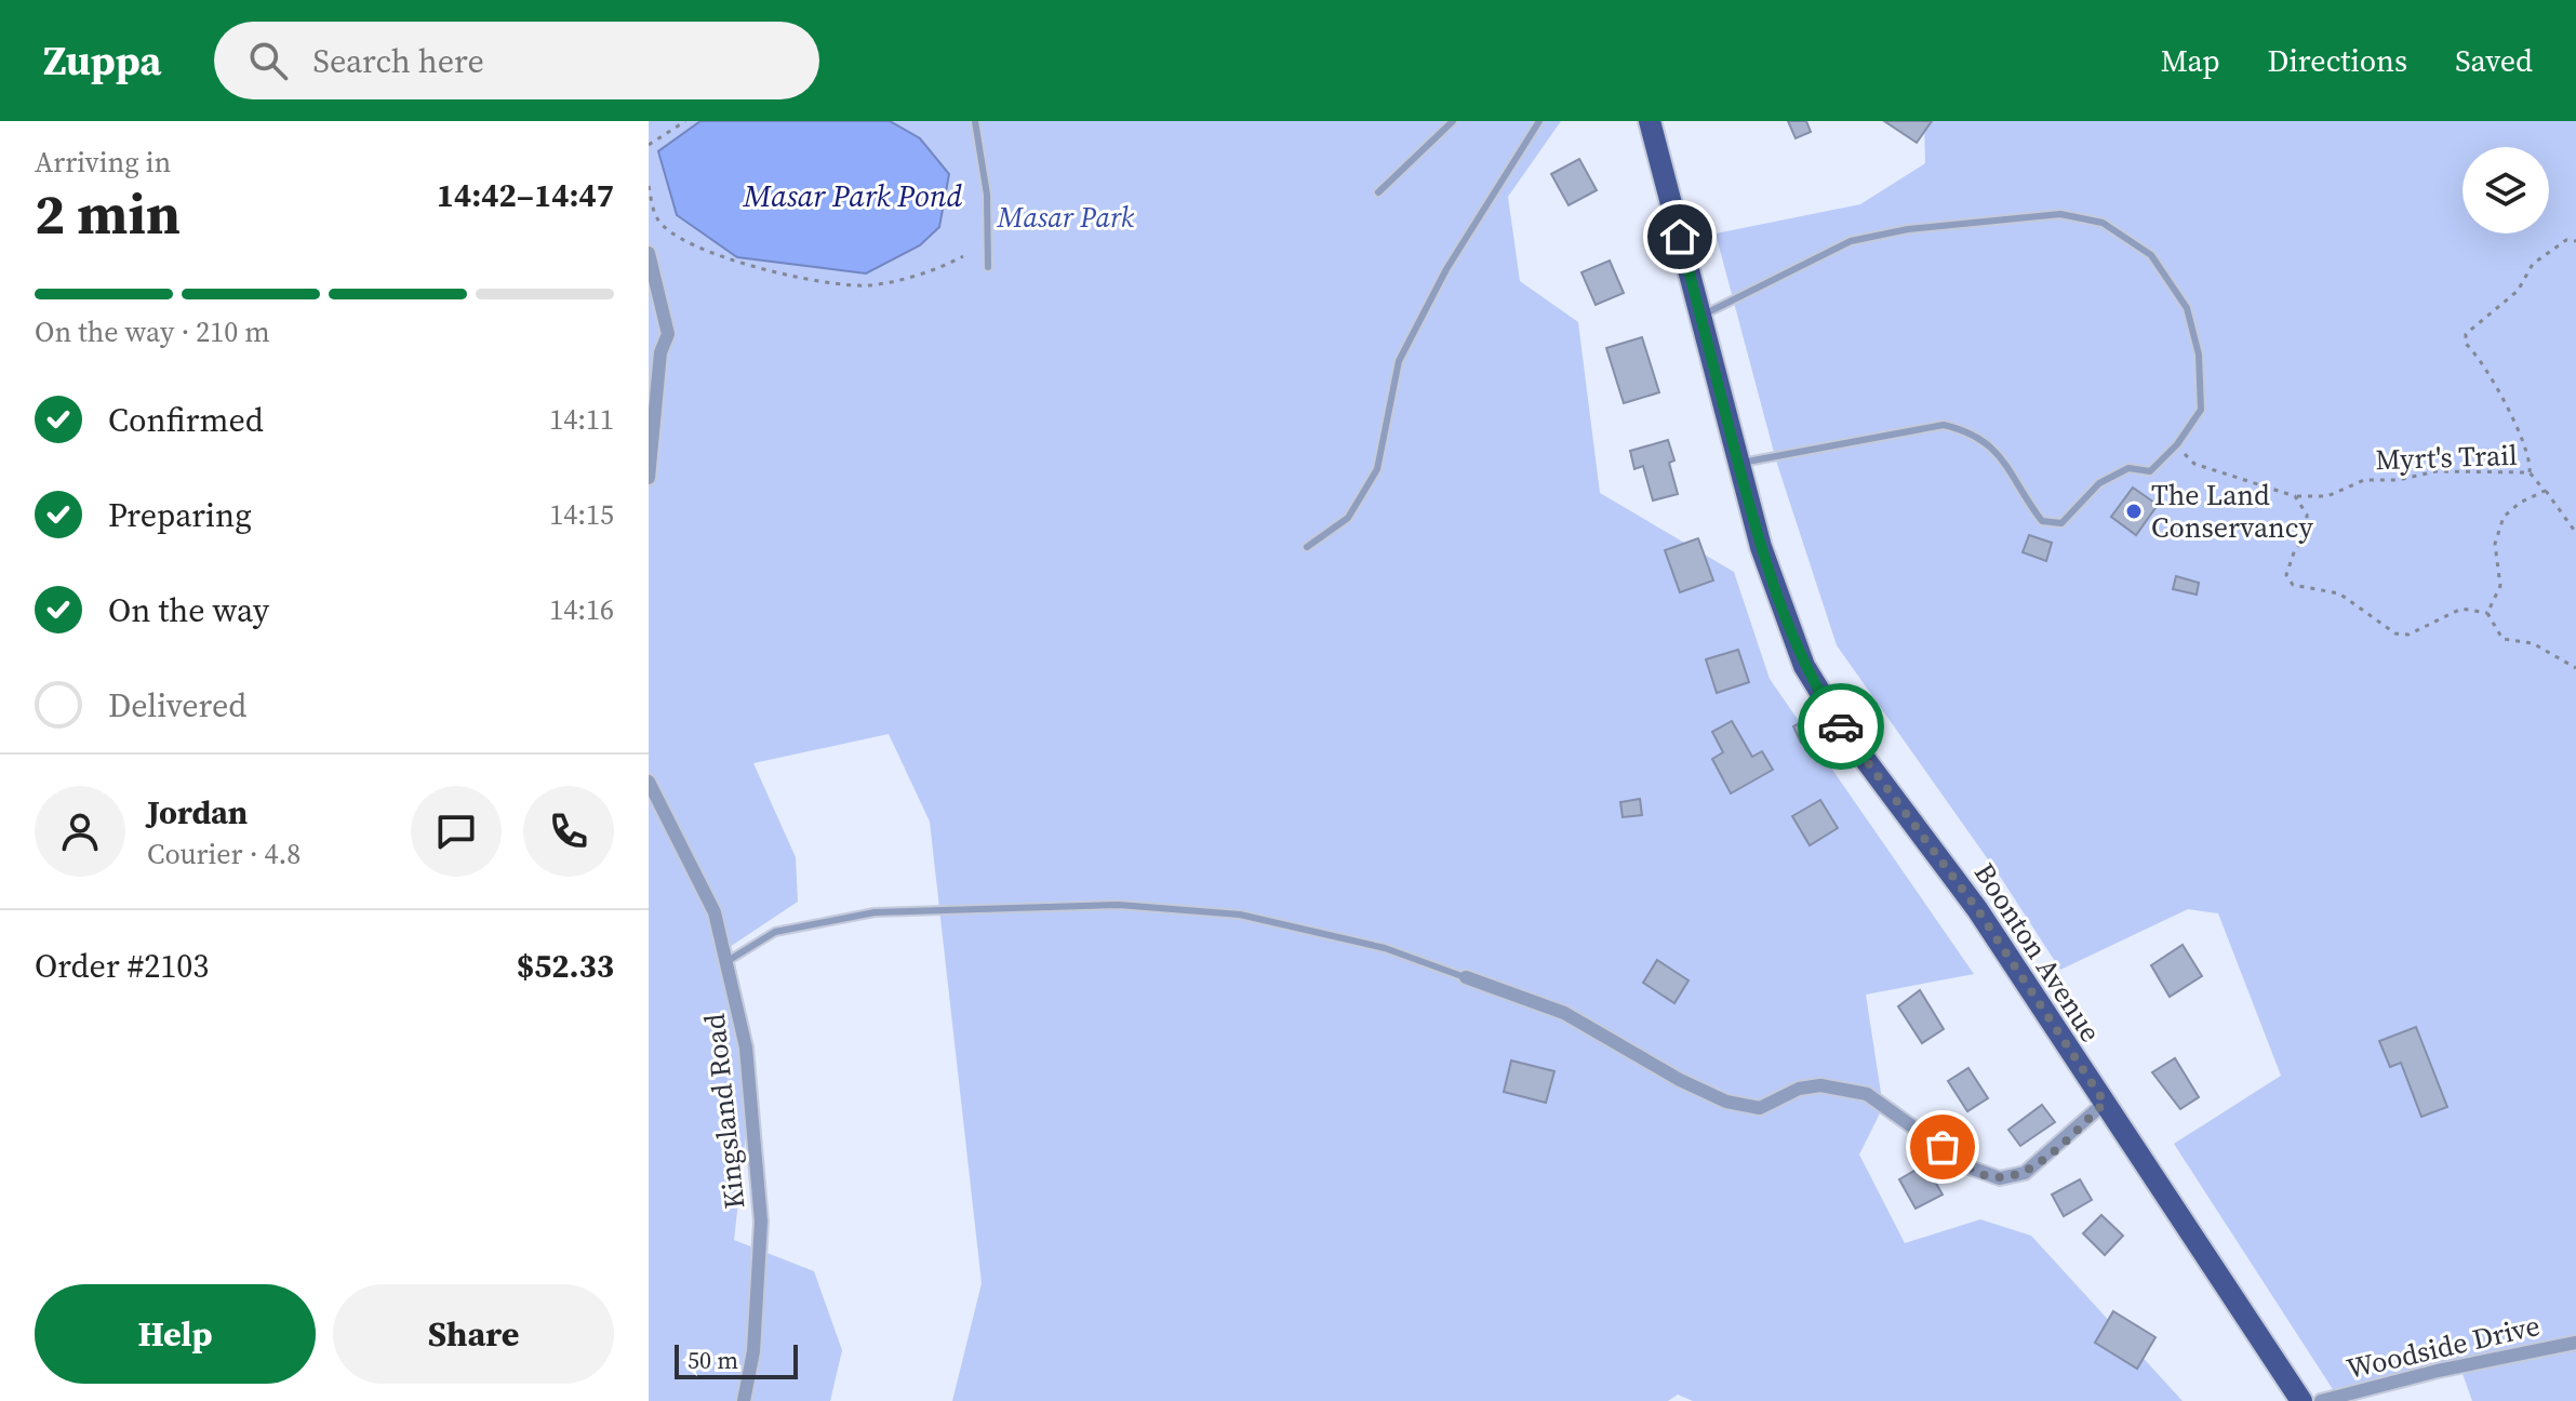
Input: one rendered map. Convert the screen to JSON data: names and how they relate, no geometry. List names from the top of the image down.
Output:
{
  "streets": {
    "main road": ["Boonton Avenue"],
    "street": ["Kingsland Road", "Woodside Drive"],
    "path": ["Myrt's Trail"]
  },
  "water": ["Masar Park Pond"],
  "parks": ["Masar Park"],
  "places": ["The Land Conservancy"],
  "scale_bar": "50 m",
  "page": {
    "header": "Zuppa",
    "search": "Search here",
    "nav": ["Map", "Directions", "Saved"],
    "heading": ["2 min", "Arriving in", "14:42–14:47"],
    "panel": [
      "Jordan",
      "Courier · 4.8",
      "Order #2103",
      "$52.33"
    ],
    "bar": "On the way · 210 m",
    "list": [
      ["Confirmed", "14:11"],
      ["Preparing", "14:15"],
      ["On the way", "14:16"],
      "Delivered"
    ],
    "buttons": ["Help", "Share"],
    "scale": "50 m"
  }
}
